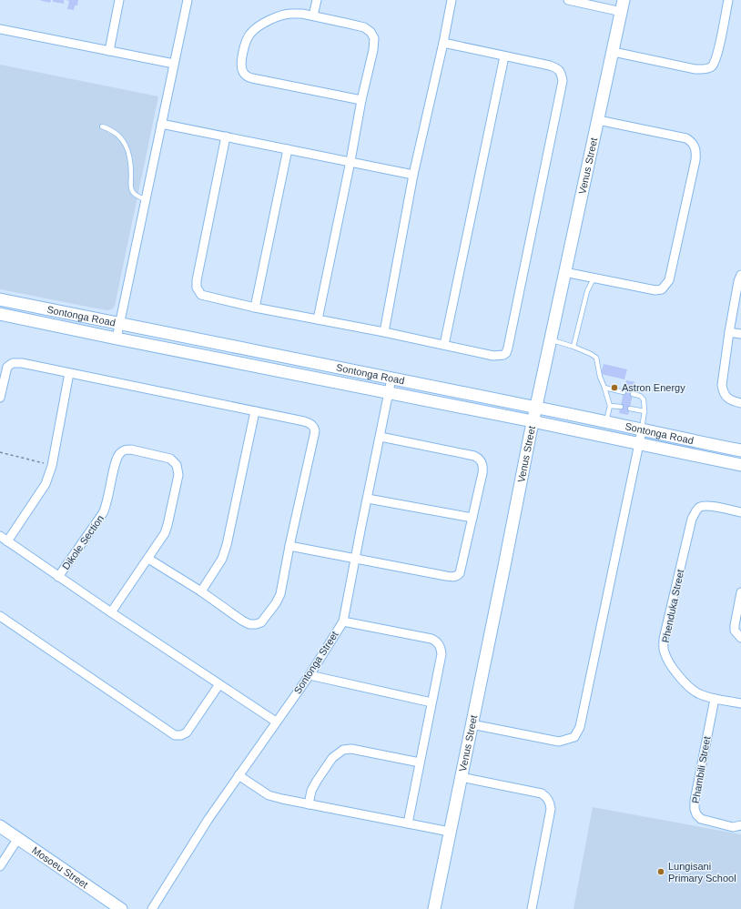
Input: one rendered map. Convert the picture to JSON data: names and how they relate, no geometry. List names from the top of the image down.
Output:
{
  "streets": {
    "main road": ["Venus Street", "Sontonga Road", "Mosoeu Street"],
    "street": [
      "Dikole Section",
      "Phenduka Street",
      "Sontonga Street",
      "Phambili Street"
    ]
  },
  "crossings": [
    ["Venus Street", "Sontonga Road"],
    ["Sontonga Road", "Sontonga Street"],
    ["Phenduka Street", "Phambili Street"]
  ],
  "places": ["Astron Energy", "Lungisani Primary School"]
}
